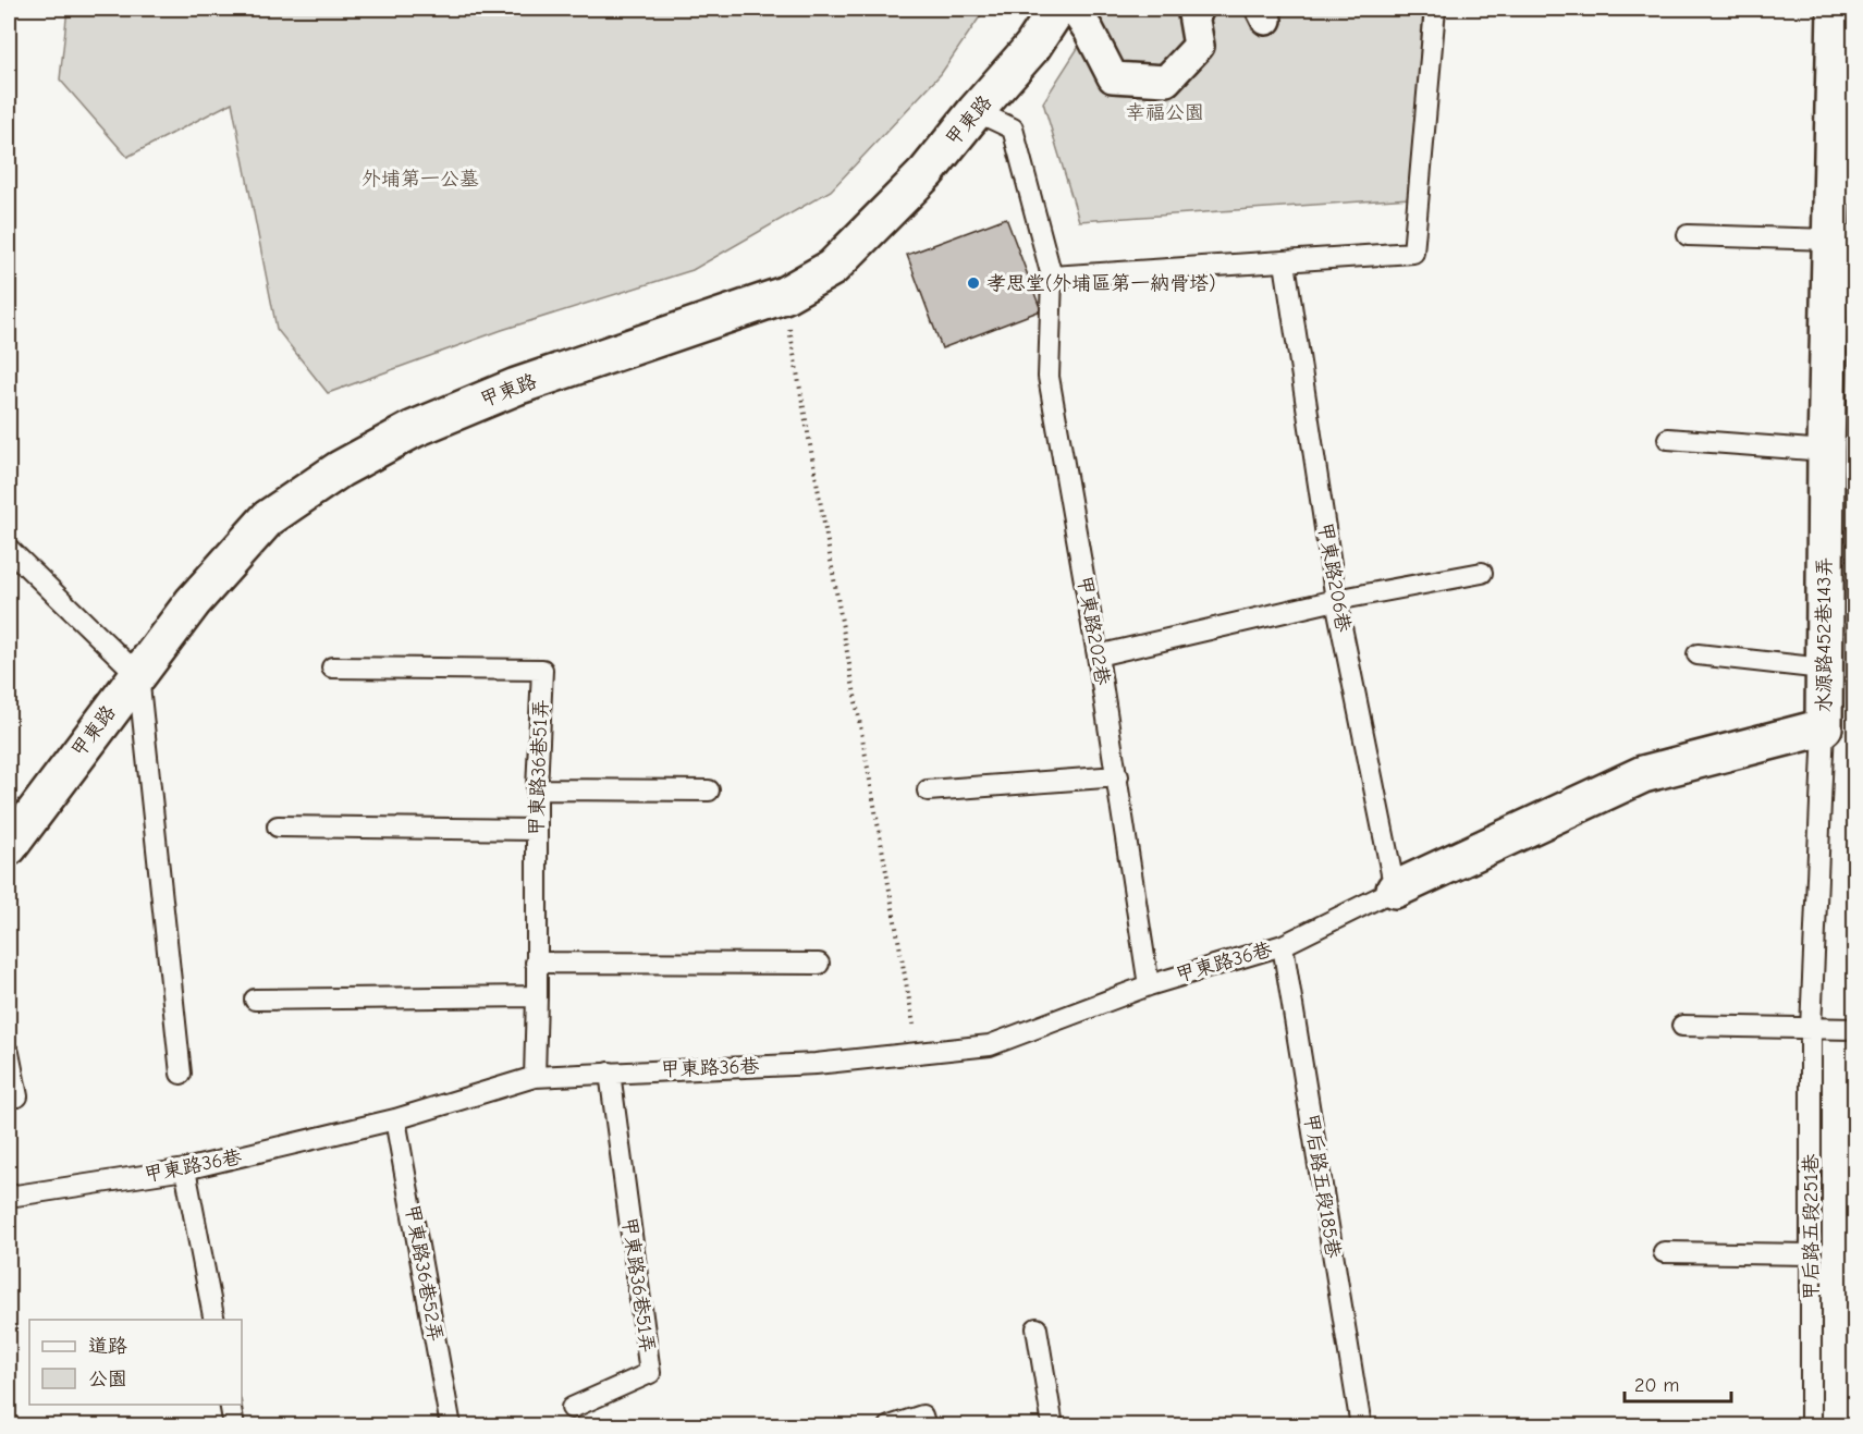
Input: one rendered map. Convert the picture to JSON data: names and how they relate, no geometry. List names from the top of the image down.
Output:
{
  "streets": {
    "street": ["甲東路", "水源路452巷143弄"],
    "lane": [
      "甲東路206巷",
      "甲東路202巷",
      "甲東路36巷51弄",
      "甲東路36巷",
      "甲后路五段185巷",
      "甲后路五段251巷",
      "甲東路36巷52弄"
    ]
  },
  "crossings": [
    ["甲東路", "甲東路202巷"],
    ["甲東路206巷", "甲東路36巷"],
    ["甲東路202巷", "甲東路36巷"],
    ["水源路452巷143弄", "甲后路五段251巷"],
    ["甲東路36巷51弄", "甲東路36巷"],
    ["甲東路36巷", "甲后路五段185巷"],
    ["甲東路36巷", "甲東路36巷52弄"]
  ],
  "parks": ["幸福公園", "外埔第一公墓"],
  "places": ["孝思堂(外埔區第一納骨塔)"],
  "legend": ["道路", "公園"],
  "scale_bar": "20 m"
}
